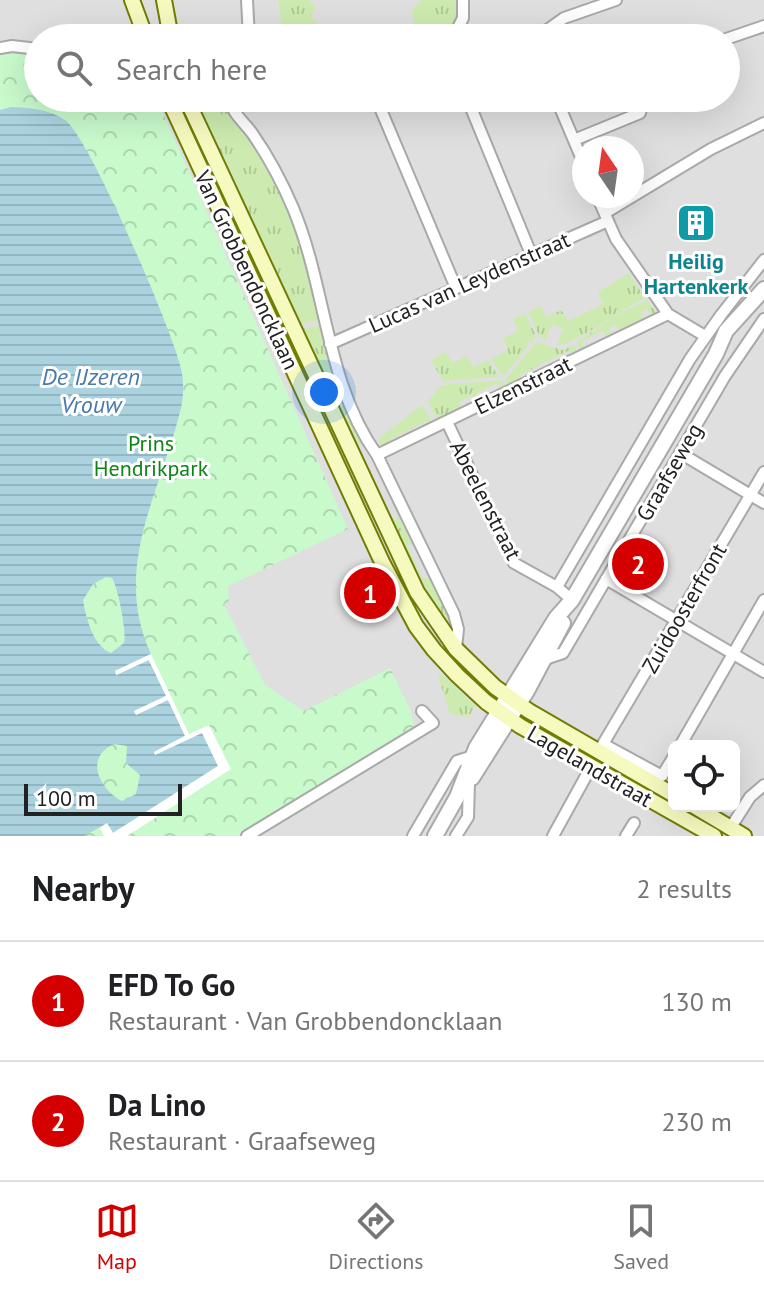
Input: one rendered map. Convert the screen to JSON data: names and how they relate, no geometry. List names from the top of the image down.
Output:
{
  "streets": {
    "main road": ["Van Grobbendoncklaan", "Lagelandstraat"],
    "street": [
      "Lucas van Leydenstraat",
      "Elzenstraat",
      "Graafseweg",
      "Abeelenstraat",
      "Zuidoosterfront"
    ]
  },
  "crossings": [
    ["Van Grobbendoncklaan", "Lucas van Leydenstraat"],
    ["Van Grobbendoncklaan", "Elzenstraat"],
    ["Van Grobbendoncklaan", "Graafseweg"],
    ["Van Grobbendoncklaan", "Lagelandstraat"],
    ["Elzenstraat", "Abeelenstraat"],
    ["Graafseweg", "Abeelenstraat"],
    ["Graafseweg", "Lagelandstraat"],
    ["Zuidoosterfront", "Lagelandstraat"]
  ],
  "water": ["De IJzeren Vrouw"],
  "parks": ["Prins Hendrikpark"],
  "places": {
    "building": ["Heilig Hartenkerk"]
  },
  "scale_bar": "100 m",
  "north": "top",
  "page": {
    "search": "Search here",
    "pins": ["2", "1"],
    "scale": "100 m",
    "heading": ["Nearby", "2 results"],
    "list": [
      {
        "mark": "1",
        "name": "EFD To Go",
        "note": "Restaurant · Van Grobbendoncklaan",
        "value": "130 m"
      },
      {
        "mark": "2",
        "name": "Da Lino",
        "note": "Restaurant · Graafseweg",
        "value": "230 m"
      }
    ],
    "nav": ["Map", "Directions", "Saved"]
  }
}
